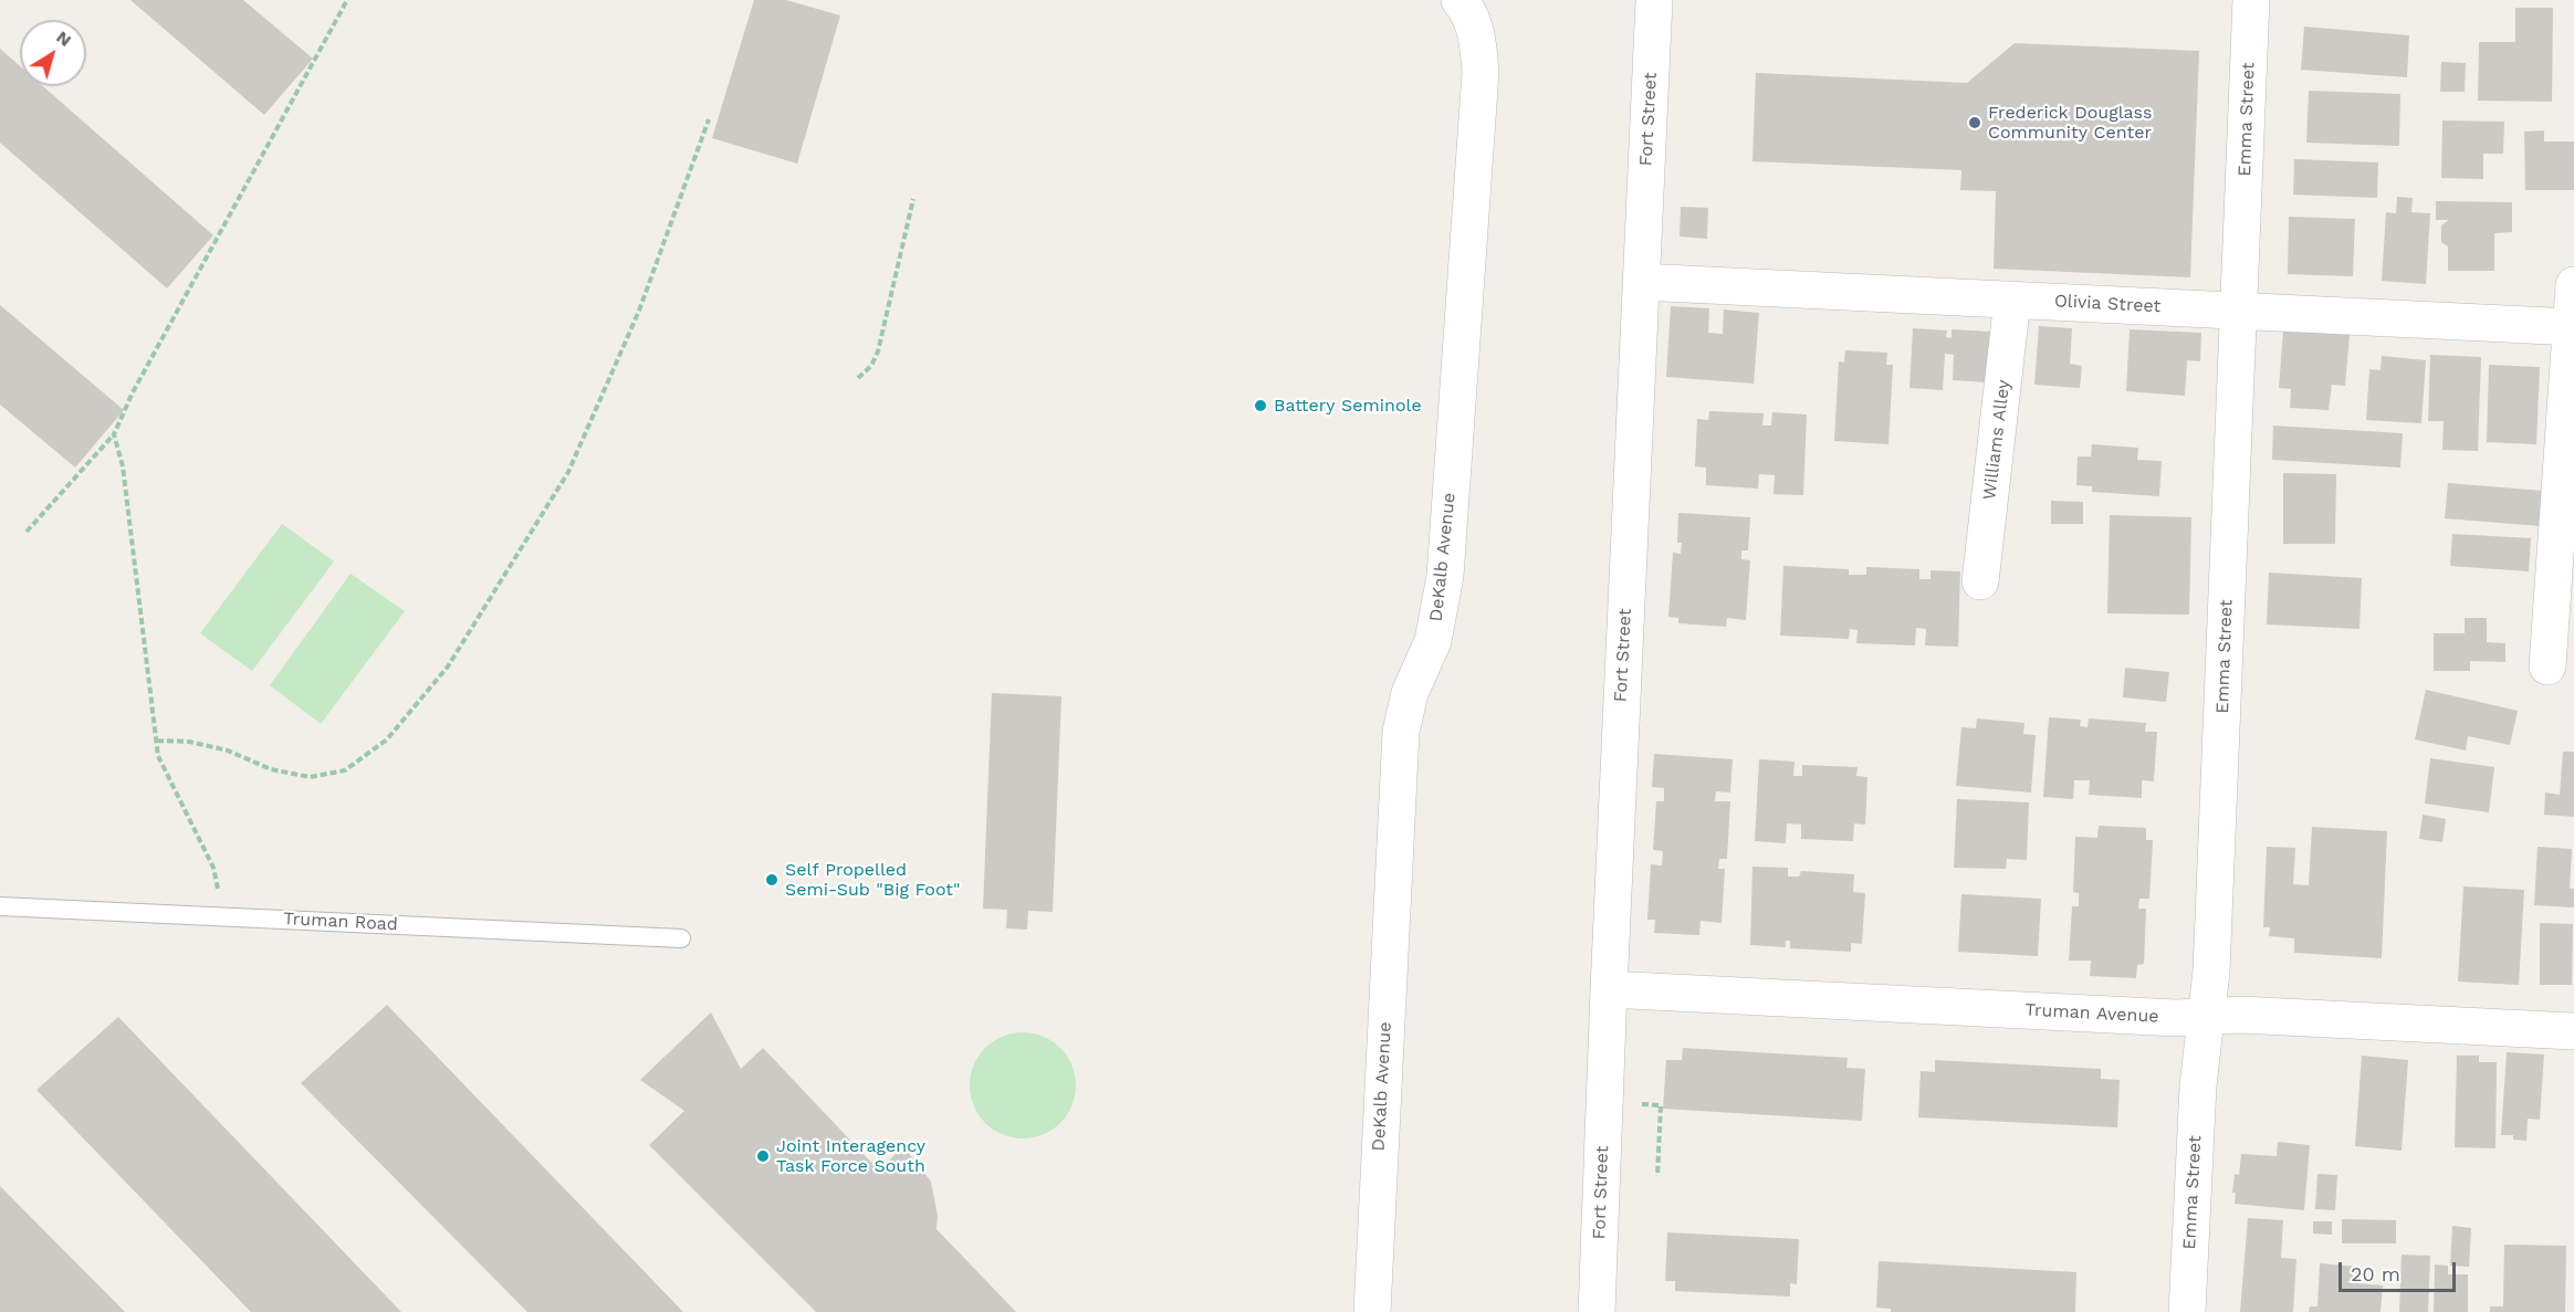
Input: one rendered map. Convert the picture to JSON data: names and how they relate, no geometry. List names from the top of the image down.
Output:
{
  "streets": {
    "street": [
      "Fort Street",
      "Emma Street",
      "Olivia Street",
      "Williams Alley",
      "DeKalb Avenue",
      "Truman Avenue"
    ],
    "lane": ["Truman Road"]
  },
  "crossings": [
    ["Fort Street", "Olivia Street"],
    ["Fort Street", "Truman Avenue"],
    ["Emma Street", "Olivia Street"],
    ["Emma Street", "Truman Avenue"],
    ["Olivia Street", "Williams Alley"]
  ],
  "places": [
    "Frederick Douglass Community Center",
    "Battery Seminole",
    "Self Propelled Semi-Sub \"Big Foot\"",
    "Joint Interagency Task Force South"
  ],
  "scale_bar": "20 m",
  "north": "top right"
}
